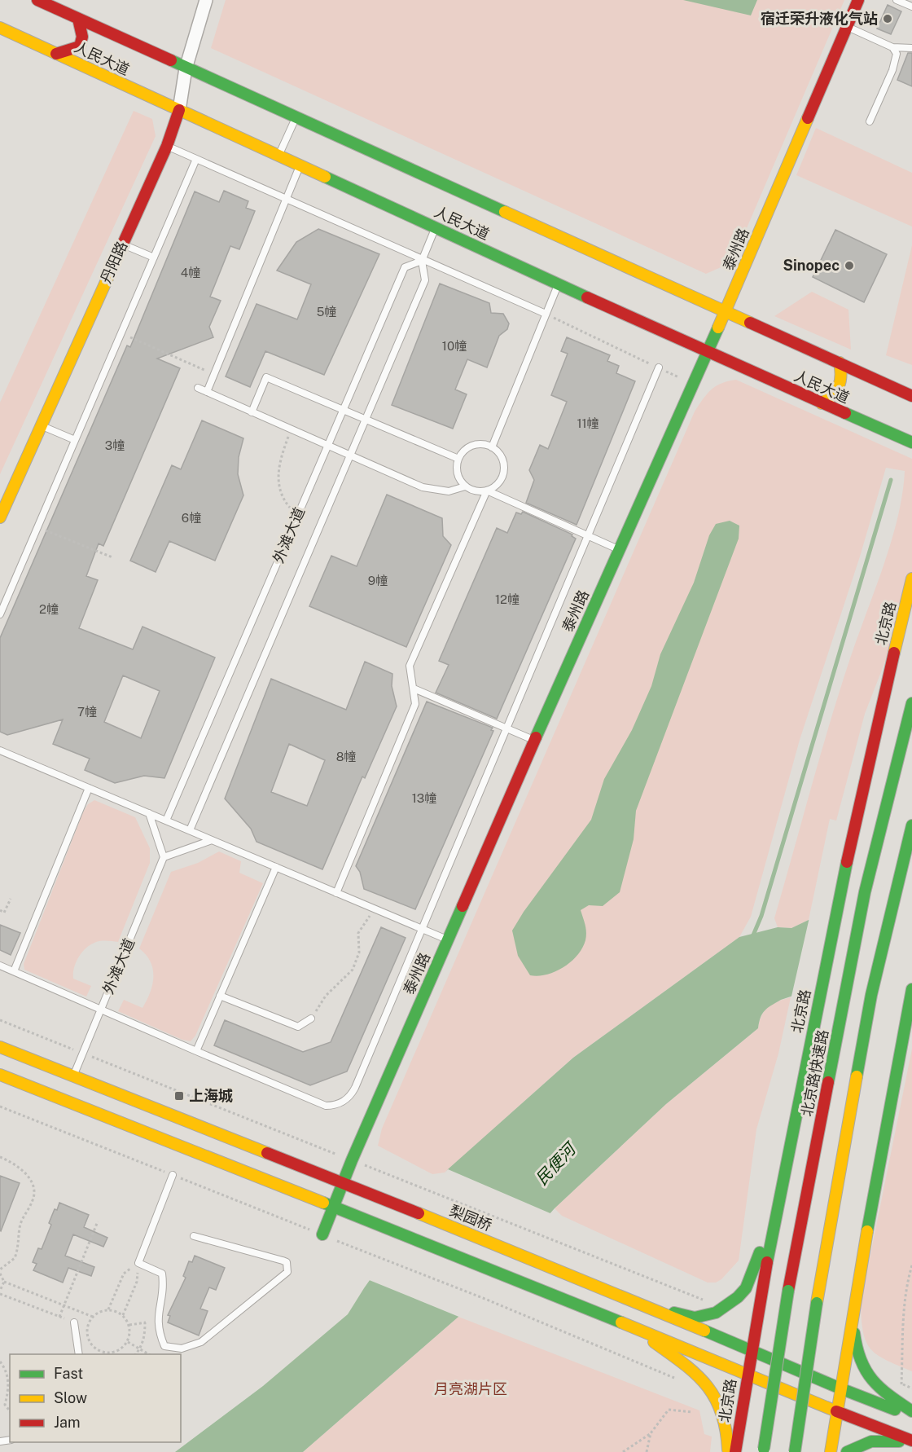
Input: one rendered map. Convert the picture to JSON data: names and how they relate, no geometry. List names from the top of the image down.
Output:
{
  "streets": {
    "main road": [
      "人民大道",
      "泰州路",
      "丹阳路",
      "北京路",
      "北京路快速路",
      "梨园桥"
    ],
    "lane": ["外滩大道"]
  },
  "crossings": [
    ["人民大道", "泰州路"],
    ["人民大道", "丹阳路"],
    ["人民大道", "外滩大道"],
    ["泰州路", "梨园桥"],
    ["外滩大道", "梨园桥"]
  ],
  "water": ["民便河"],
  "parks": ["月亮湖片区"],
  "places": {
    "other": ["宿迁荣升液化气站", "Sinopec"],
    "transit": ["上海城"]
  },
  "house_numbers": [
    "4幢",
    "5幢",
    "10幢",
    "11幢",
    "3幢",
    "6幢",
    "9幢",
    "12幢",
    "2幢",
    "7幢",
    "8幢",
    "13幢"
  ],
  "legend": ["Fast", "Slow", "Jam"]
}
